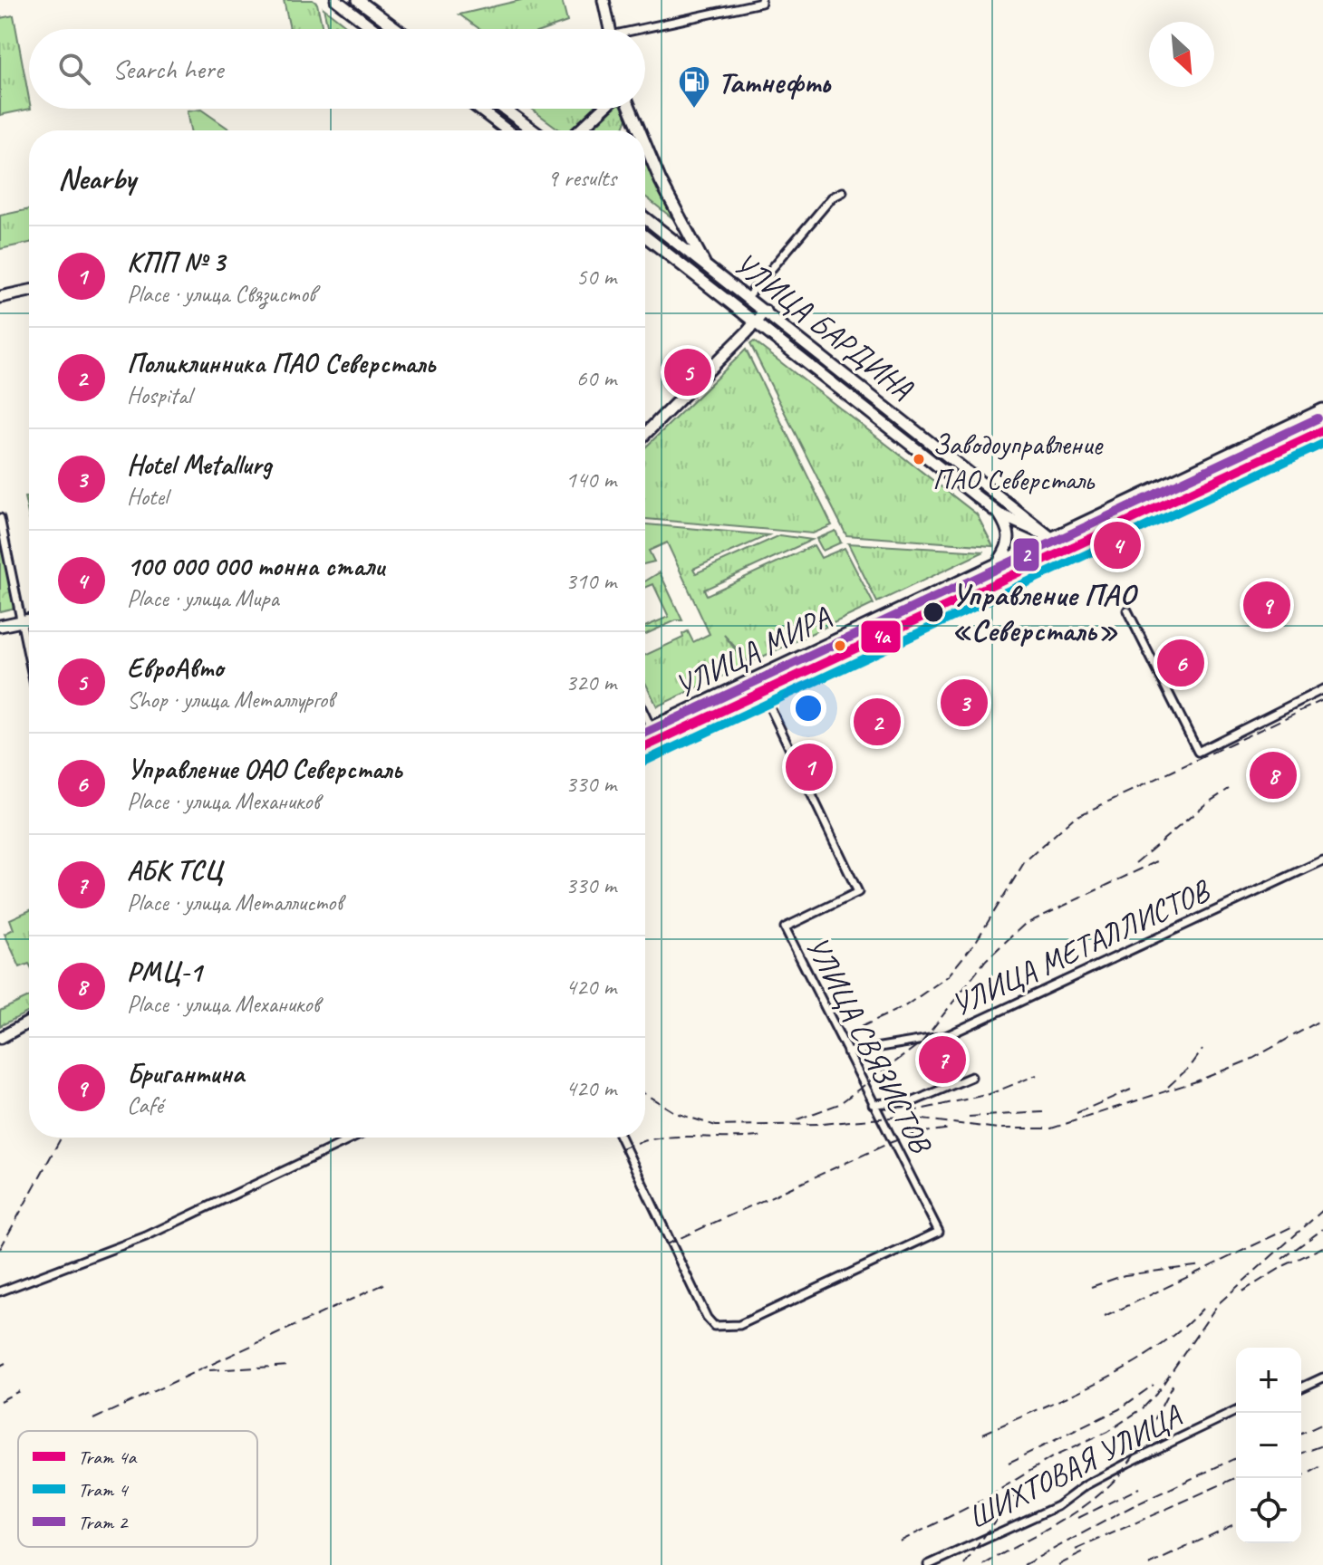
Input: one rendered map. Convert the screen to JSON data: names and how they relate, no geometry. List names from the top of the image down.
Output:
{
  "streets": {
    "main road": ["УЛИЦА БАРДИНА", "УЛИЦА МИРА"],
    "street": ["УЛИЦА МЕТАЛЛИСТОВ", "УЛИЦА СВЯЗИСТОВ", "ШИХТОВАЯ УЛИЦА"]
  },
  "crossings": [
    ["УЛИЦА БАРДИНА", "УЛИЦА МИРА"],
    ["УЛИЦА МИРА", "УЛИЦА СВЯЗИСТОВ"],
    ["УЛИЦА МЕТАЛЛИСТОВ", "УЛИЦА СВЯЗИСТОВ"]
  ],
  "places": {
    "fuel station": ["Татнефть"],
    "other": ["Заводоуправление ПАО Северсталь", "Управление ПАО «Северсталь»"]
  },
  "lines": ["tram line 2", "tram line 4а", "tram line 4"],
  "legend": ["Tram 4а", "Tram 4", "Tram 2"],
  "north": "bottom right",
  "page": {
    "search": "Search here",
    "heading": ["Nearby", "9 results"],
    "list": [
      {
        "mark": "1",
        "name": "КПП № 3",
        "note": "Place · улица Связистов",
        "value": "50 m"
      },
      {
        "mark": "2",
        "name": "Поликлинника ПАО Северсталь",
        "note": "Hospital",
        "value": "60 m"
      },
      {
        "mark": "3",
        "name": "Hotel Metallurg",
        "note": "Hotel",
        "value": "140 m"
      },
      {
        "mark": "4",
        "name": "100 000 000 тонна стали",
        "note": "Place · улица Мира",
        "value": "310 m"
      },
      {
        "mark": "5",
        "name": "ЕвроАвто",
        "note": "Shop · улица Металлургов",
        "value": "320 m"
      },
      {
        "mark": "6",
        "name": "Управление OAO Северсталь",
        "note": "Place · улица Механиков",
        "value": "330 m"
      },
      {
        "mark": "7",
        "name": "АБК ТСЦ",
        "note": "Place · улица Металлистов",
        "value": "330 m"
      },
      {
        "mark": "8",
        "name": "РМЦ-1",
        "note": "Place · улица Механиков",
        "value": "420 m"
      },
      {
        "mark": "9",
        "name": "Бригантина",
        "note": "Café",
        "value": "420 m"
      }
    ],
    "pins": [
      "5",
      "4",
      "9",
      "6",
      "3",
      "2",
      "1",
      "8",
      "7"
    ],
    "map_buttons": ["+", "−"]
  }
}
